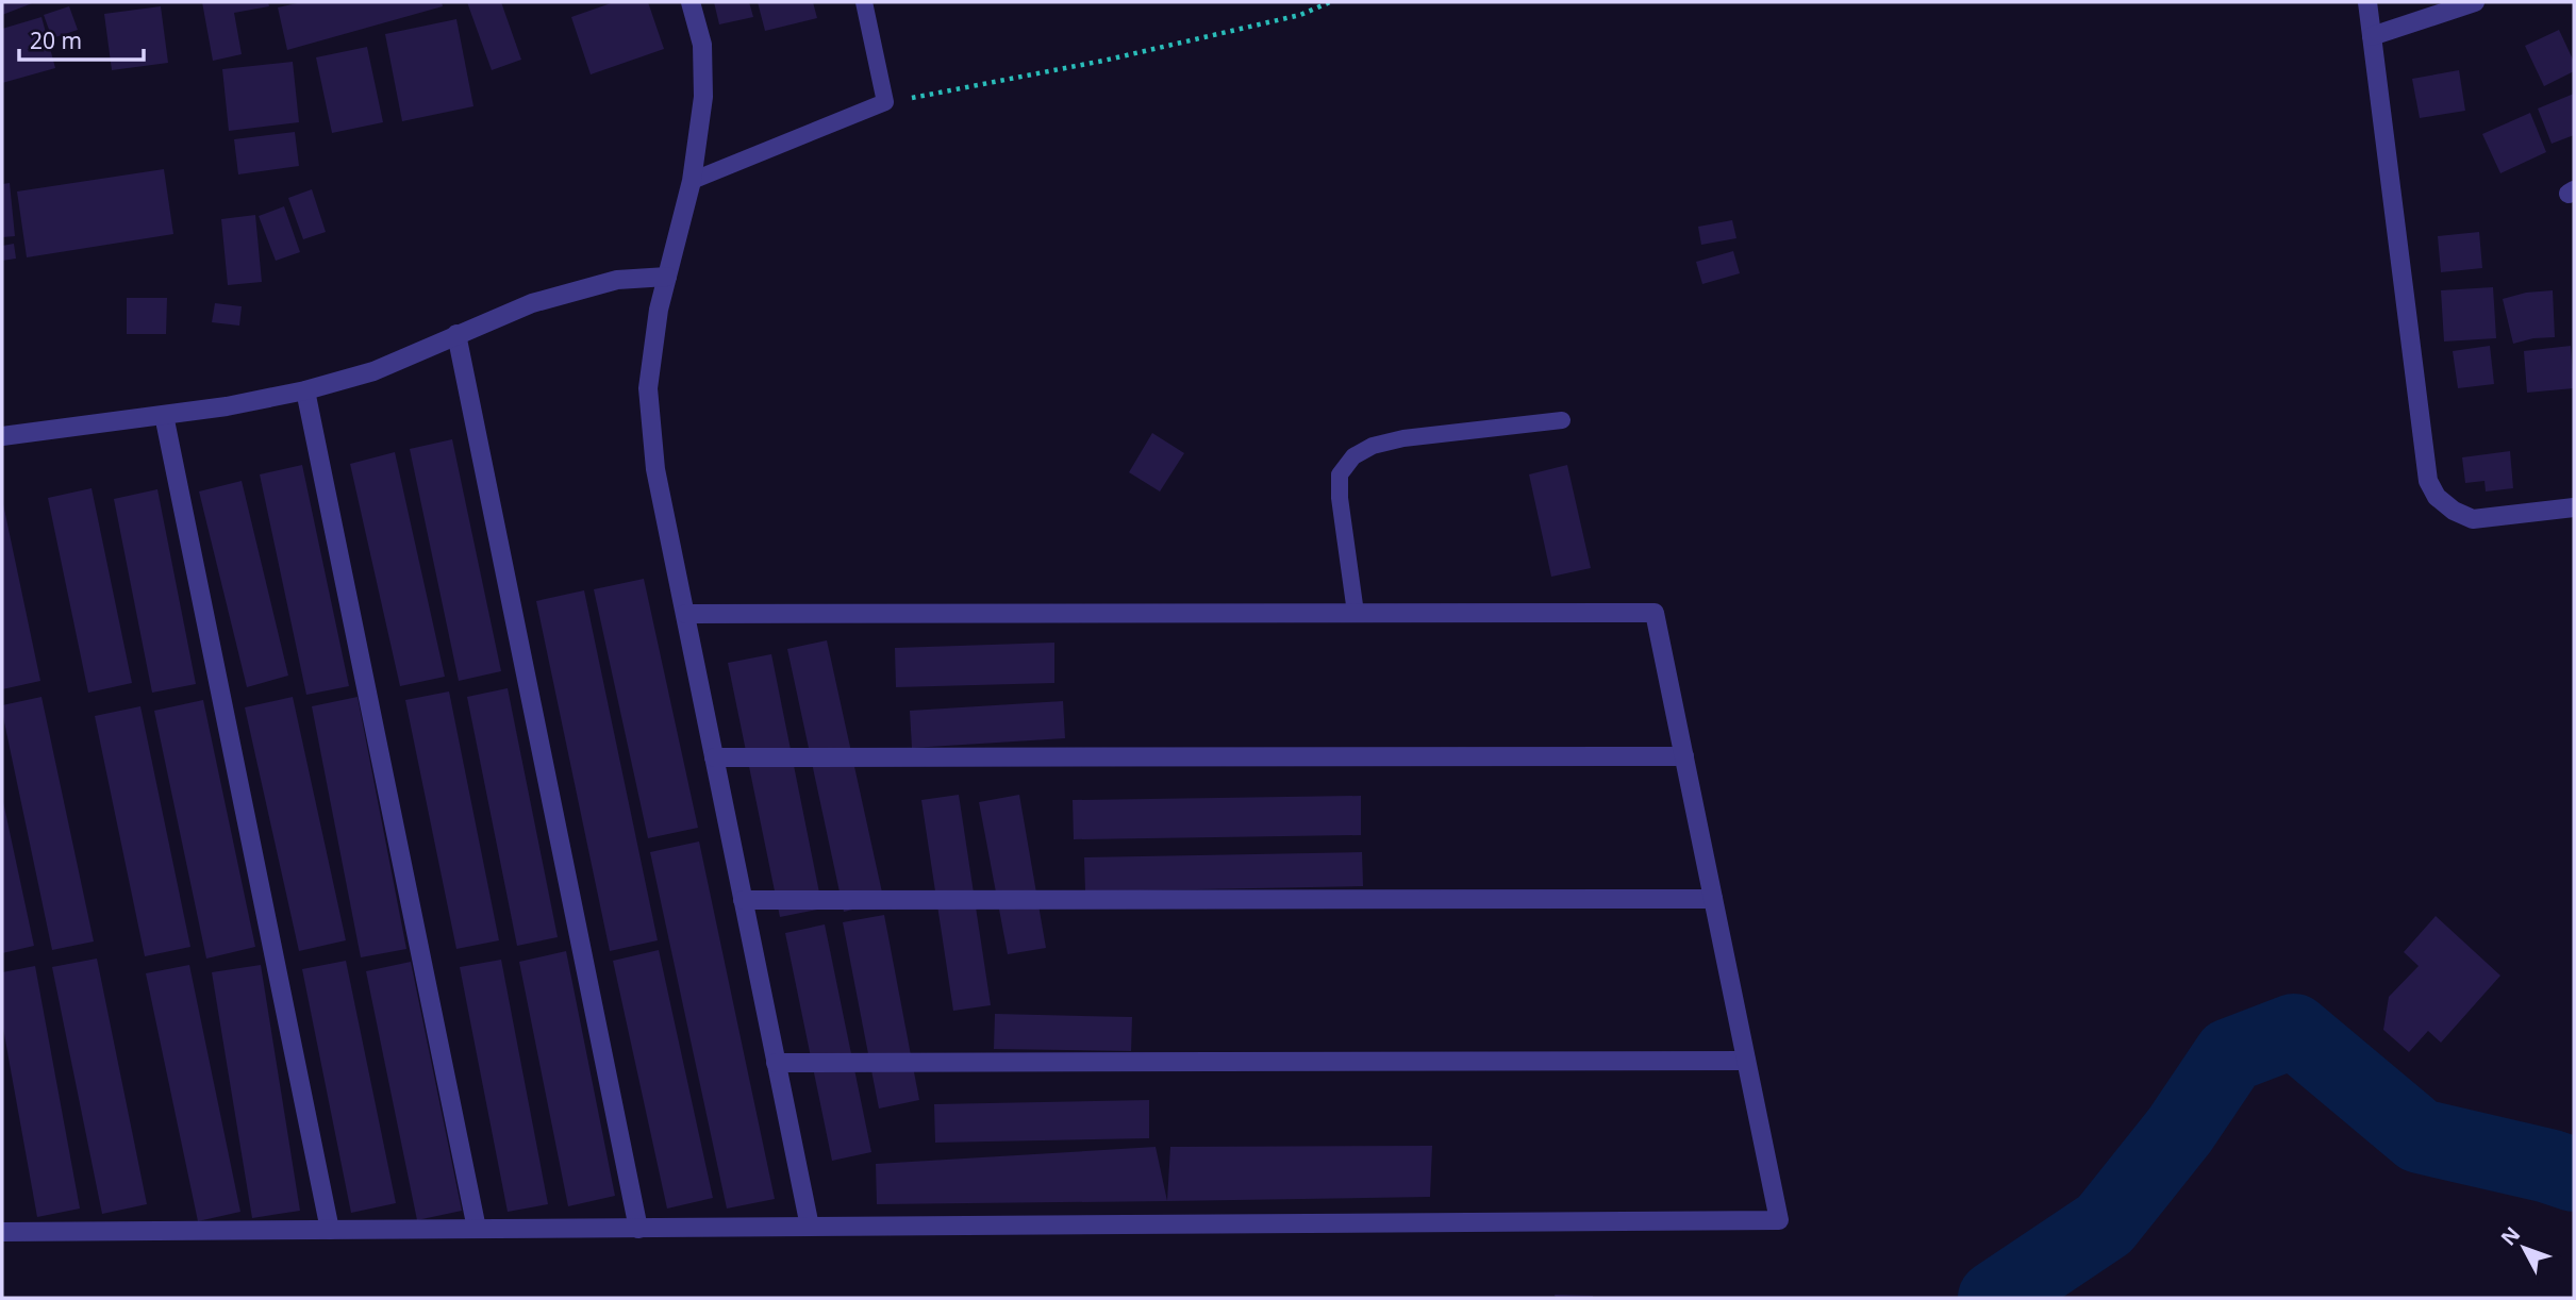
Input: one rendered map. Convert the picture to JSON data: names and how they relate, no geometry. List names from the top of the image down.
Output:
{
  "scale_bar": "20 m",
  "north": "top left"
}
